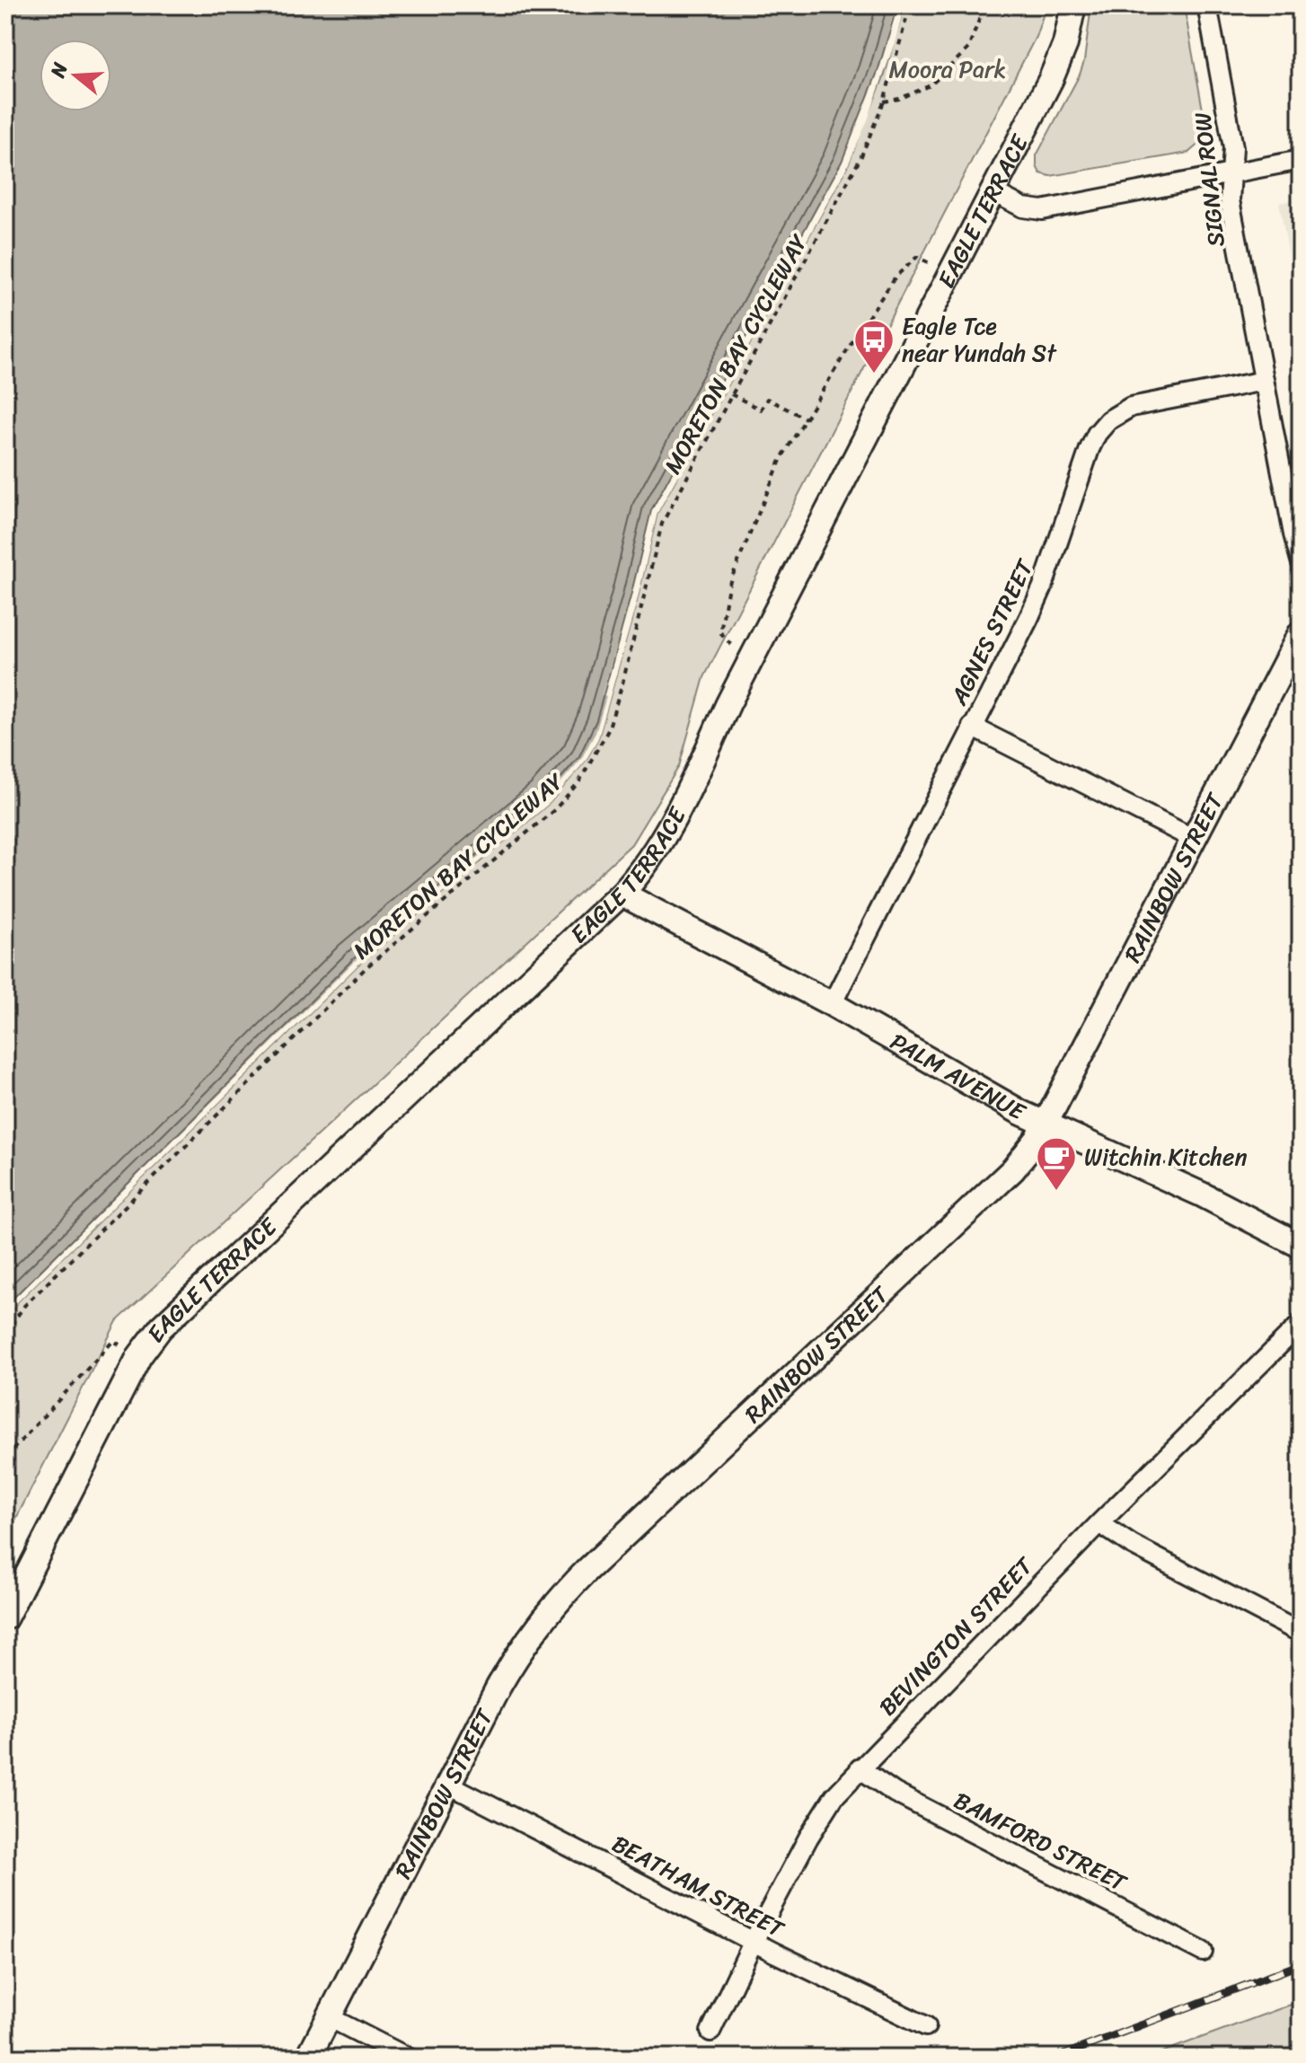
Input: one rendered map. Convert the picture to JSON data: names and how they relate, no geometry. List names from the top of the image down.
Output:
{
  "streets": {
    "street": [
      "SIGNAL ROW",
      "EAGLE TERRACE",
      "AGNES STREET",
      "RAINBOW STREET",
      "PALM AVENUE",
      "BEVINGTON STREET",
      "BAMFORD STREET",
      "BEATHAM STREET"
    ],
    "path": ["MORETON BAY CYCLEWAY"]
  },
  "crossings": [
    ["SIGNAL ROW", "AGNES STREET"],
    ["EAGLE TERRACE", "PALM AVENUE"],
    ["AGNES STREET", "PALM AVENUE"],
    ["RAINBOW STREET", "PALM AVENUE"],
    ["RAINBOW STREET", "BEATHAM STREET"],
    ["BEVINGTON STREET", "BAMFORD STREET"],
    ["BEVINGTON STREET", "BEATHAM STREET"]
  ],
  "parks": ["Moora Park"],
  "places": {
    "bus stop": ["Eagle Tce near Yundah St"],
    "cafe": ["Witchin Kitchen"]
  },
  "north": "left"
}
